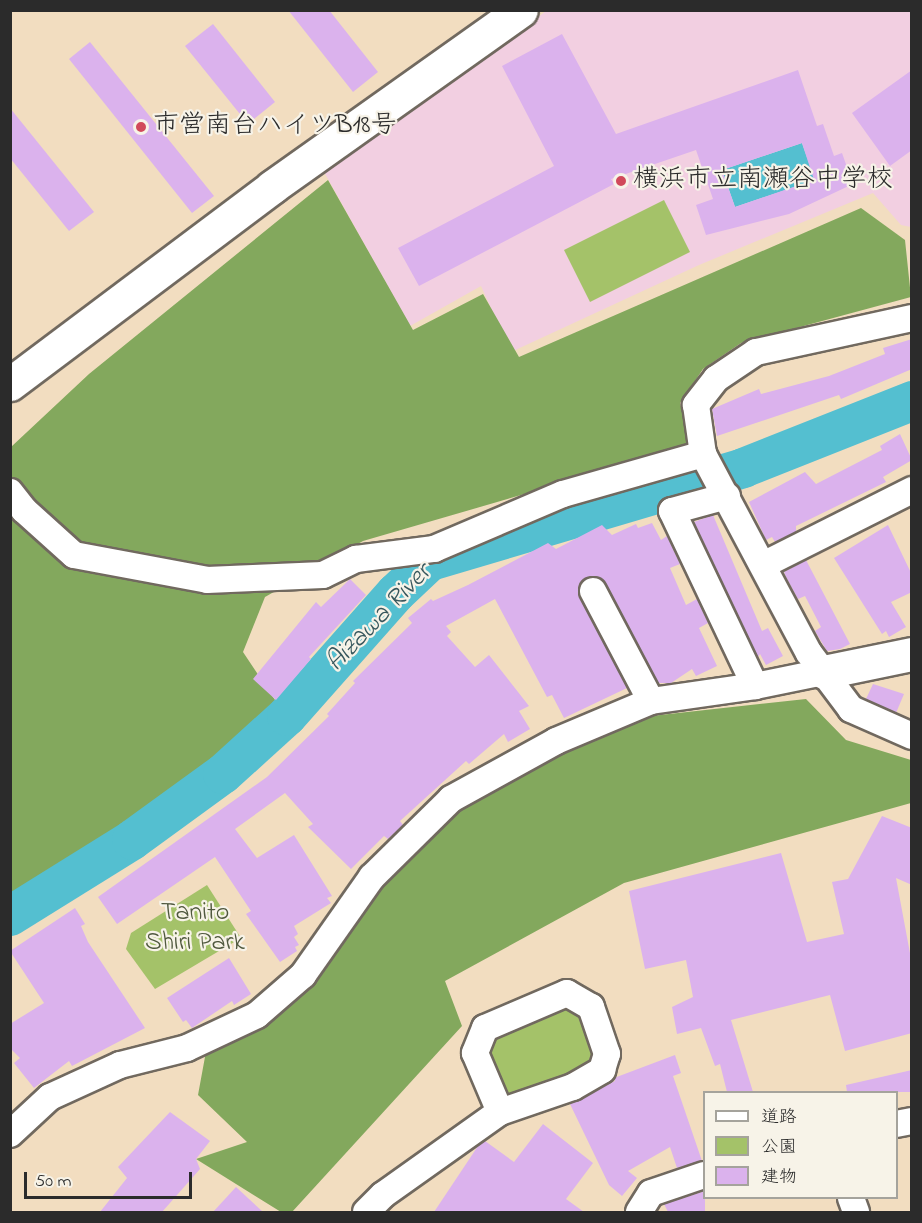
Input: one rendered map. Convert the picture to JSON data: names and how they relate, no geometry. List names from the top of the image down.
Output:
{
  "water": ["Aizawa River"],
  "parks": ["Tanito Shiri Park"],
  "places": ["市営南台ハイツB18号", "横浜市立南瀬谷中学校"],
  "legend": ["道路", "公園", "建物"],
  "scale_bar": "50 m"
}
